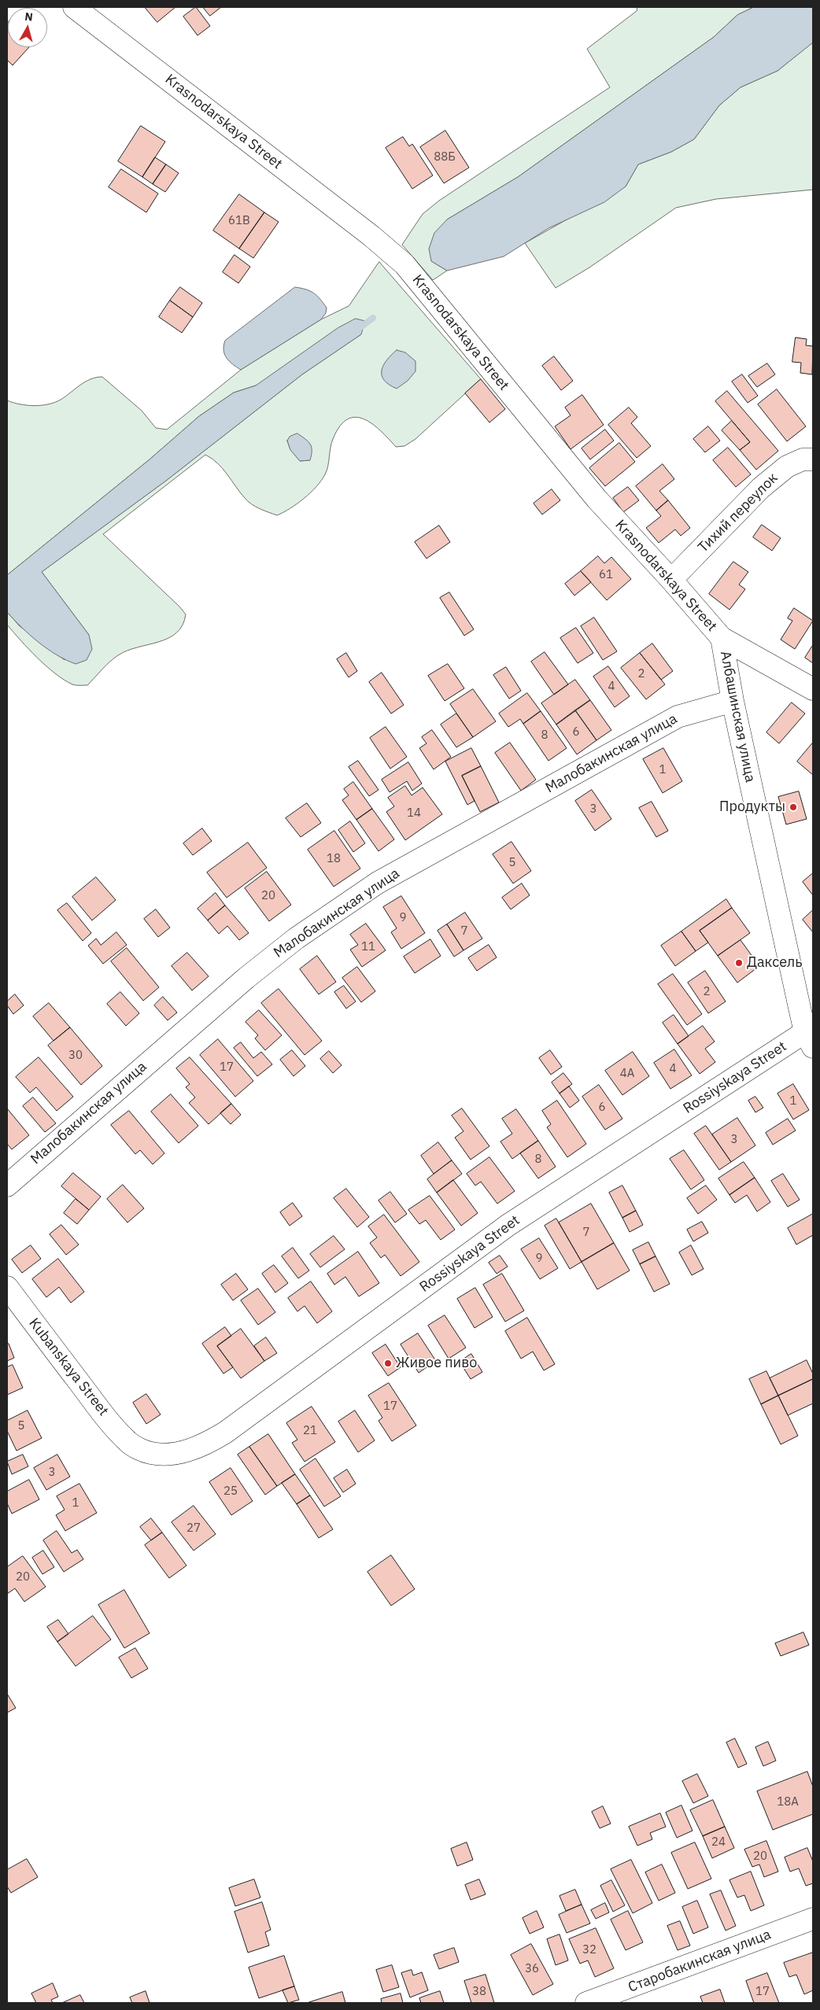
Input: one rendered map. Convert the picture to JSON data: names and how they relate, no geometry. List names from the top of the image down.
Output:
{
  "streets": {
    "street": [
      "Krasnodarskaya Street",
      "Тихий переулок",
      "Албашинская улица",
      "Малобакинская улица",
      "Rossiyskaya Street",
      "Kubanskaya Street",
      "Старобакинская улица"
    ]
  },
  "crossings": [
    ["Krasnodarskaya Street", "Тихий переулок"],
    ["Krasnodarskaya Street", "Албашинская улица"],
    ["Албашинская улица", "Малобакинская улица"],
    ["Албашинская улица", "Rossiyskaya Street"],
    ["Rossiyskaya Street", "Kubanskaya Street"]
  ],
  "places": ["Продукты", "Даксель", "Живое пиво"],
  "house_numbers": [
    "88Б",
    "61В",
    "61",
    "2",
    "4",
    "6",
    "8",
    "1",
    "3",
    "14",
    "18",
    "5",
    "20",
    "9",
    "7",
    "11",
    "2",
    "30",
    "17",
    "4",
    "4А",
    "1",
    "6",
    "3",
    "8",
    "7",
    "9",
    "17",
    "5",
    "21",
    "3",
    "25",
    "1",
    "27",
    "20",
    "18А",
    "24",
    "20",
    "32",
    "36",
    "38",
    "17"
  ],
  "north": "top"
}
